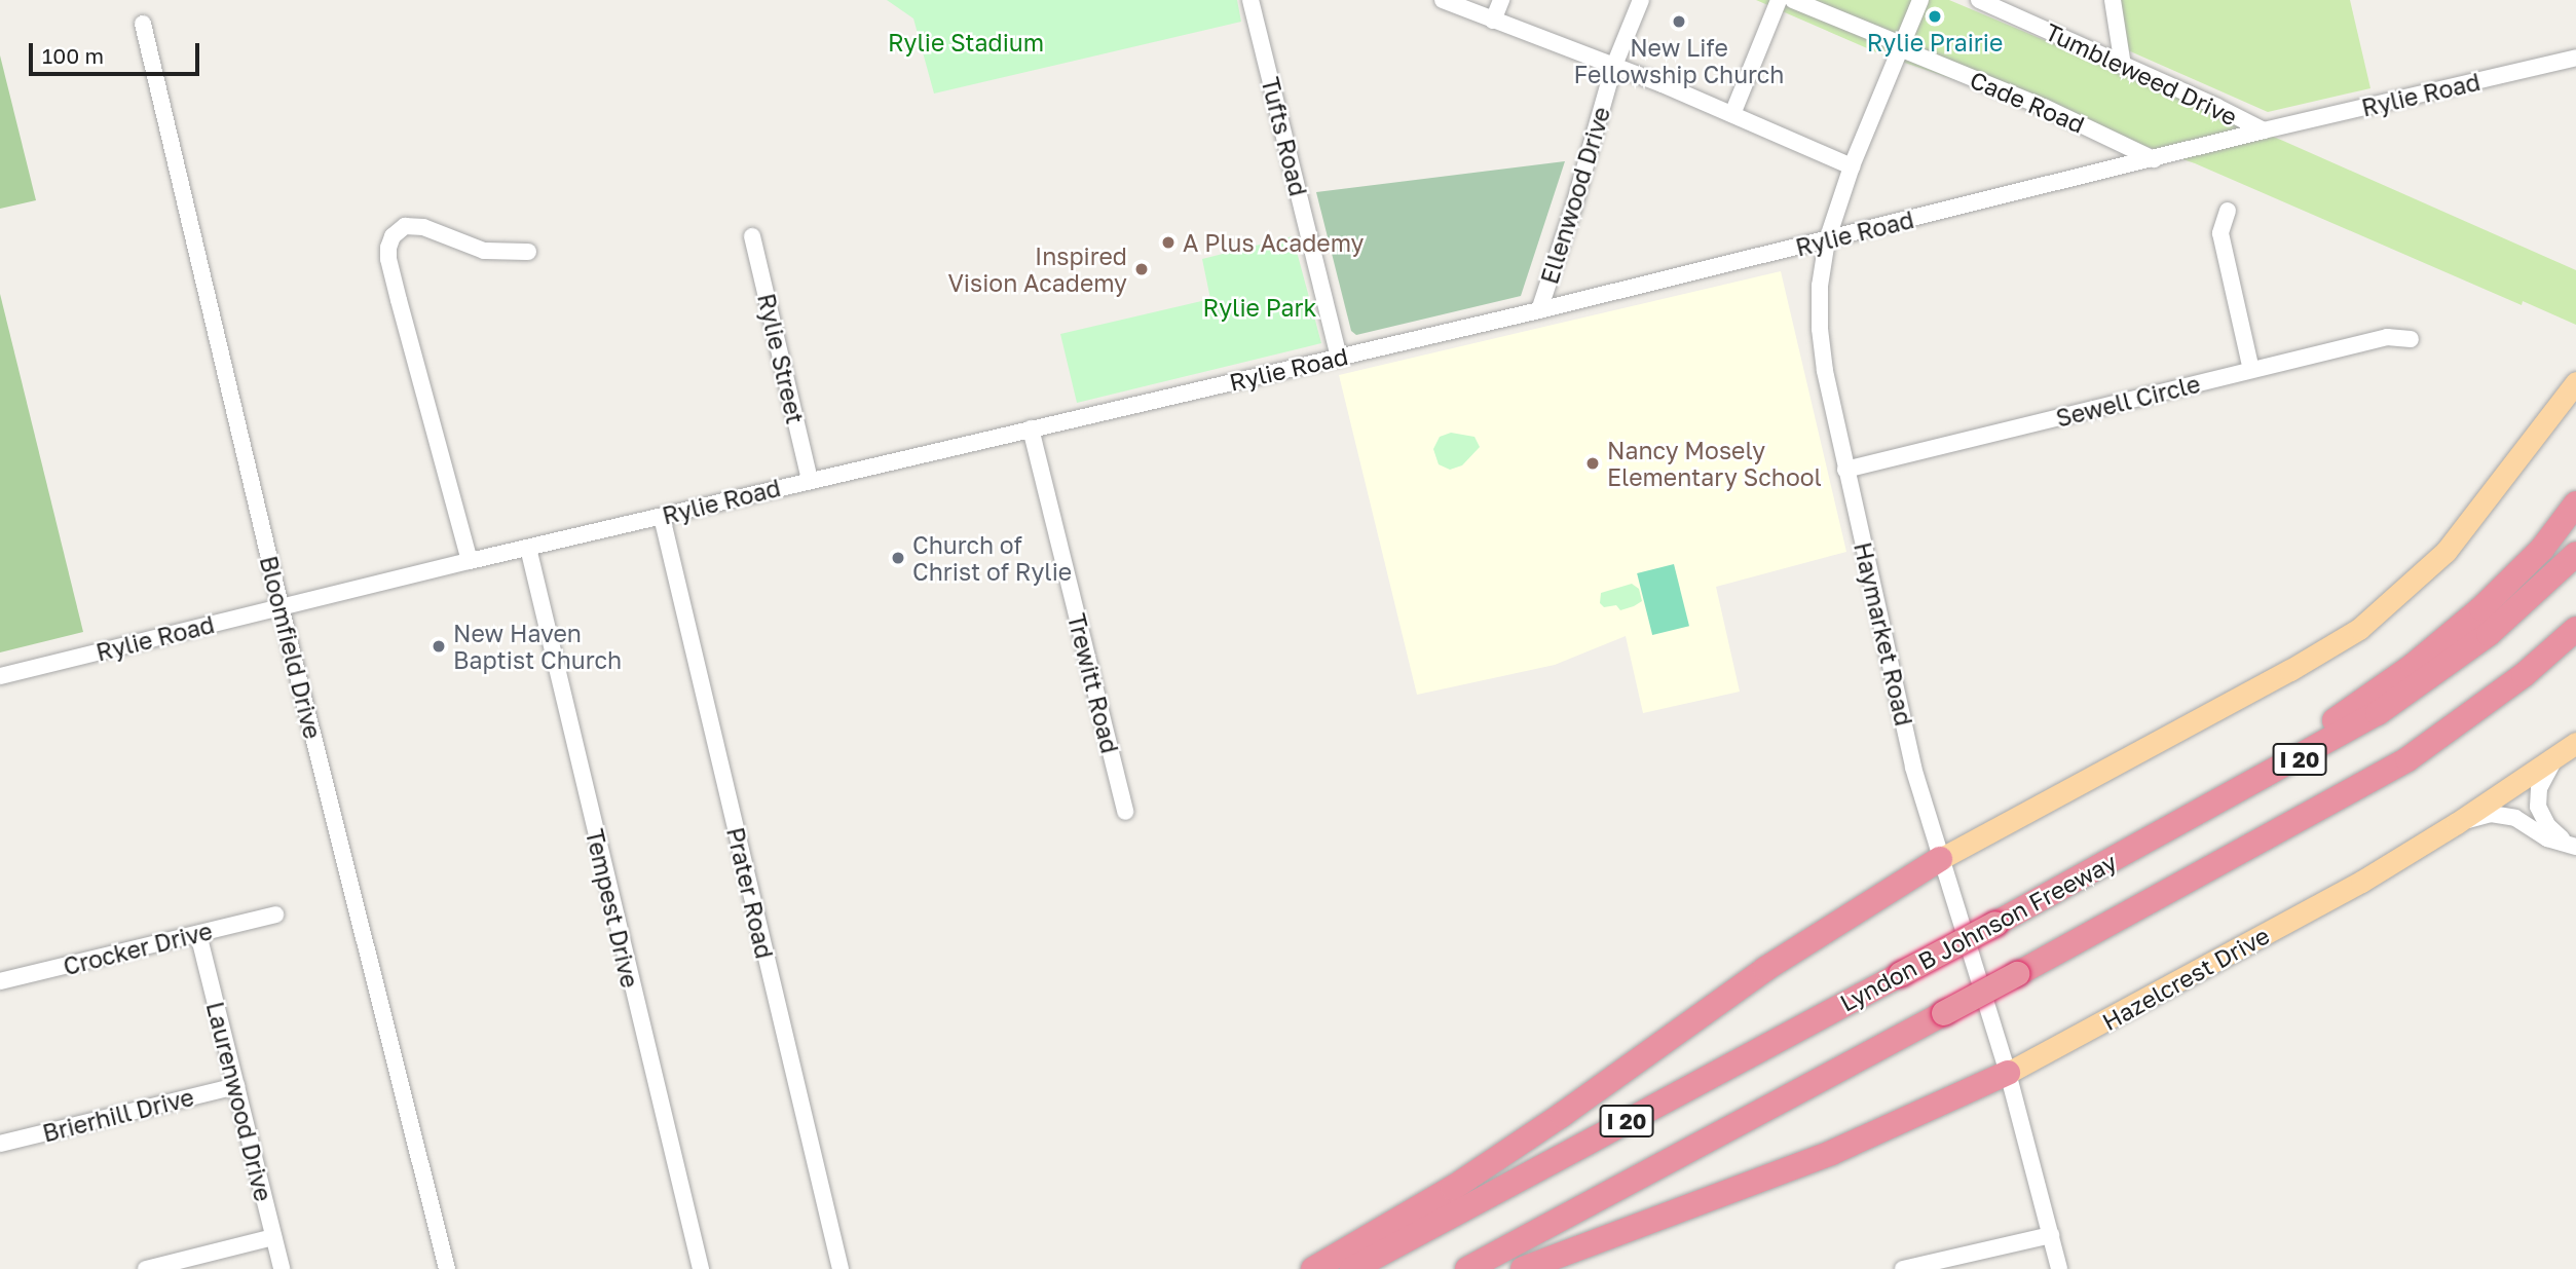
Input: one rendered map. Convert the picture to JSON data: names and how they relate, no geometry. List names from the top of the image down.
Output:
{
  "streets": {
    "highway": ["I 20", "Lyndon B Johnson Freeway"],
    "main road": ["Hazelcrest Drive"],
    "street": [
      "Tumbleweed Drive",
      "Rylie Road",
      "Cade Road",
      "Tufts Road",
      "Ellenwood Drive",
      "Rylie Street",
      "Sewell Circle",
      "Haymarket Road",
      "Bloomfield Drive",
      "Trewitt Road",
      "Prater Road",
      "Tempest Drive",
      "Crocker Drive",
      "Laurenwood Drive",
      "Brierhill Drive"
    ]
  },
  "crossings": [
    ["Tumbleweed Drive", "Rylie Road"],
    ["Rylie Road", "Cade Road"],
    ["Rylie Road", "Tufts Road"],
    ["Rylie Road", "Ellenwood Drive"],
    ["Rylie Road", "Rylie Street"],
    ["Rylie Road", "Haymarket Road"],
    ["Rylie Road", "Bloomfield Drive"],
    ["Rylie Road", "Trewitt Road"],
    ["Rylie Road", "Prater Road"],
    ["Rylie Road", "Tempest Drive"],
    ["Cade Road", "Haymarket Road"],
    ["Sewell Circle", "Haymarket Road"],
    ["Haymarket Road", "Hazelcrest Drive"],
    ["Crocker Drive", "Laurenwood Drive"],
    ["Laurenwood Drive", "Brierhill Drive"]
  ],
  "parks": ["Rylie Stadium", "Rylie Park"],
  "places": [
    "Rylie Prairie",
    "New Life Fellowship Church",
    "A Plus Academy",
    "Inspired Vision Academy",
    "Nancy Mosely Elementary School",
    "Church of Christ of Rylie",
    "New Haven Baptist Church"
  ],
  "scale_bar": "100 m"
}
